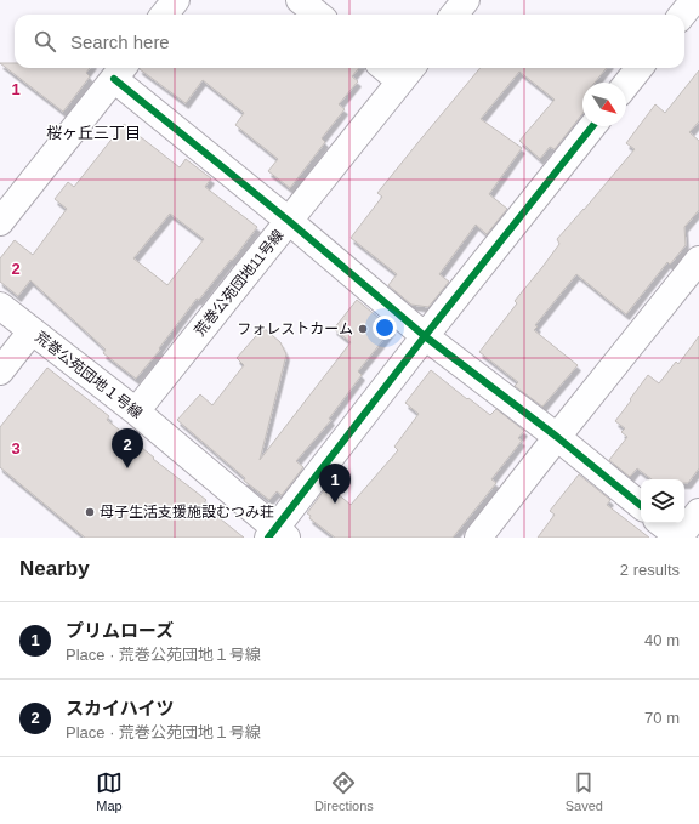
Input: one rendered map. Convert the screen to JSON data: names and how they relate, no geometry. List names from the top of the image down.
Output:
{
  "streets": {
    "street": ["荒巻公苑団地11号線", "荒巻公苑団地１号線"]
  },
  "crossings": [
    ["荒巻公苑団地11号線", "荒巻公苑団地１号線"]
  ],
  "districts": ["桜ヶ丘三丁目"],
  "places": ["フォレストカーム", "母子生活支援施設むつみ荘"],
  "north": "bottom right",
  "page": {
    "search": "Search here",
    "pins": ["2", "1"],
    "heading": ["Nearby", "2 results"],
    "list": [
      {
        "mark": "1",
        "name": "プリムローズ",
        "note": "Place · 荒巻公苑団地１号線",
        "value": "40 m"
      },
      {
        "mark": "2",
        "name": "スカイハイツ",
        "note": "Place · 荒巻公苑団地１号線",
        "value": "70 m"
      }
    ],
    "nav": ["Map", "Directions", "Saved"]
  },
  "grid": {
    "rows": ["1", "2", "3"]
  }
}
